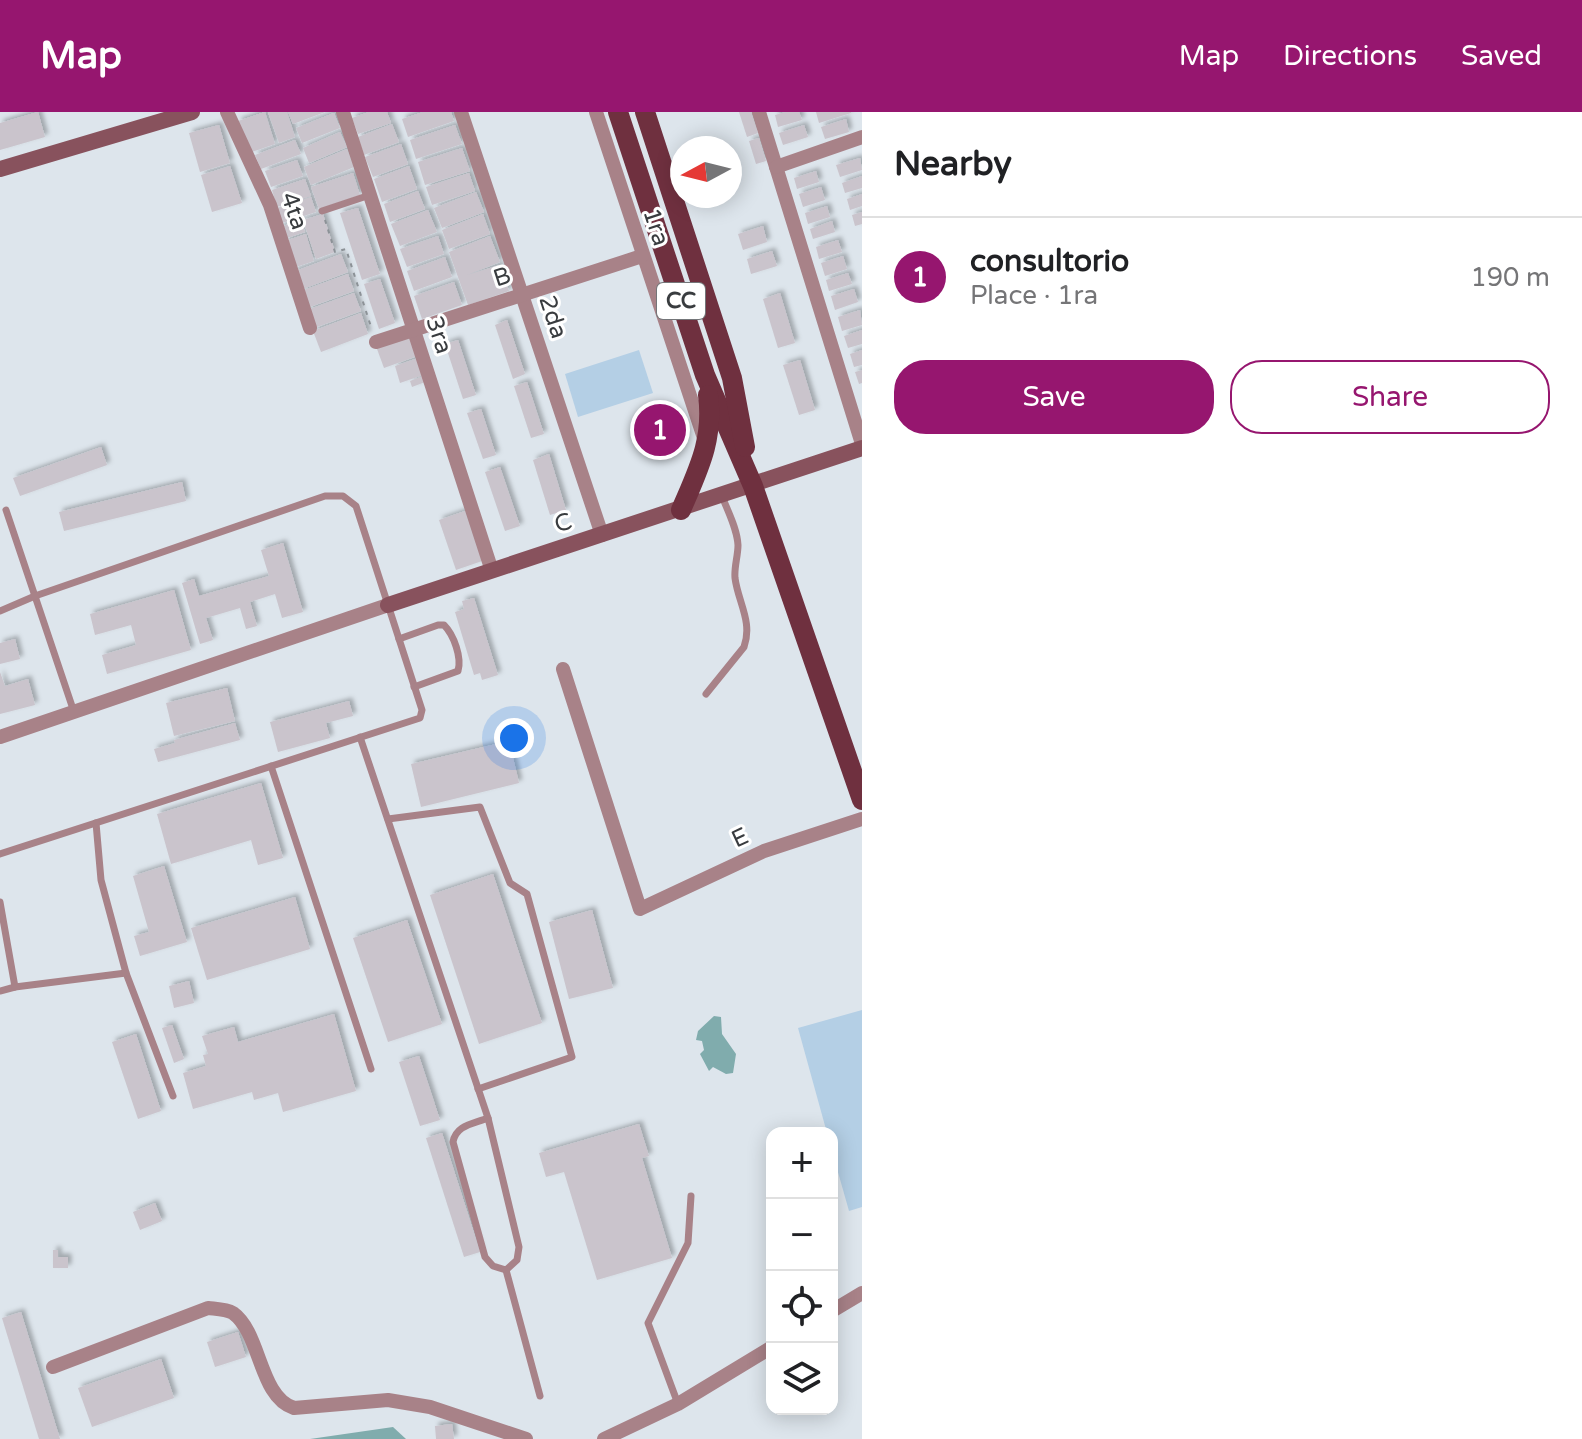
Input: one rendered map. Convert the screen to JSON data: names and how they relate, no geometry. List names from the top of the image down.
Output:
{
  "streets": {
    "main road": ["CC"],
    "street": [
      "4ta",
      "1ra",
      "B",
      "2da",
      "3ra",
      "C",
      "E"
    ]
  },
  "crossings": [
    ["1ra", "B"],
    ["B", "2da"],
    ["B", "3ra"],
    ["CC", "C"],
    ["2da", "C"],
    ["3ra", "C"]
  ],
  "north": "left",
  "page": {
    "header": "Map",
    "nav": ["Map", "Directions", "Saved"],
    "heading": "Nearby",
    "list": [
      {
        "mark": "1",
        "name": "consultorio",
        "note": "Place · 1ra",
        "value": "190 m"
      }
    ],
    "buttons": ["Save", "Share"],
    "pins": "1",
    "map_buttons": ["+", "−"]
  }
}
